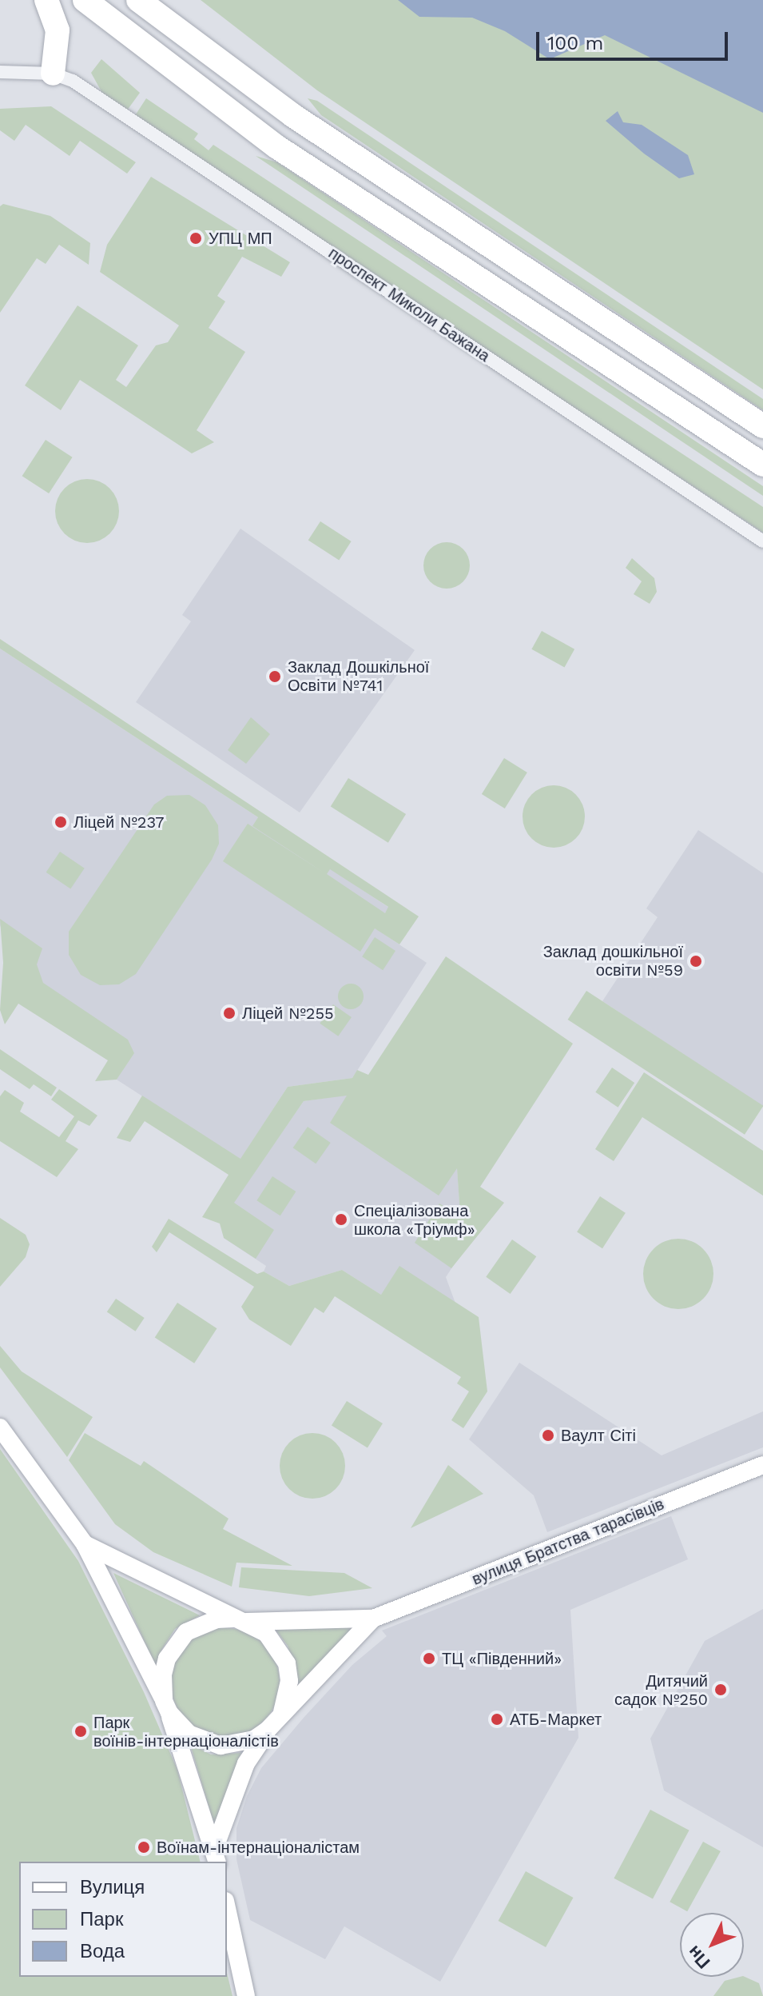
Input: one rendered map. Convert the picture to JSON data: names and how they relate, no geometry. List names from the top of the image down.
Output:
{
  "streets": {
    "street": ["проспект Миколи Бажана", "вулиця Братства тарасівців"]
  },
  "places": [
    "УПЦ МП",
    "Заклад Дошкільної Освіти №741",
    "Ліцей №237",
    "Заклад дошкільної освіти №59",
    "Ліцей №255",
    "Спеціалізована школа «Тріумф»",
    "Ваулт Сіті",
    "ТЦ «Південний»",
    "Дитячий садок №250",
    "АТБ-Маркет",
    "Парк воїнів-інтернаціоналістів",
    "Воїнам-інтернаціоналістам"
  ],
  "legend": ["Вулиця", "Парк", "Вода"],
  "scale_bar": "100 m",
  "north": "bottom left"
}
